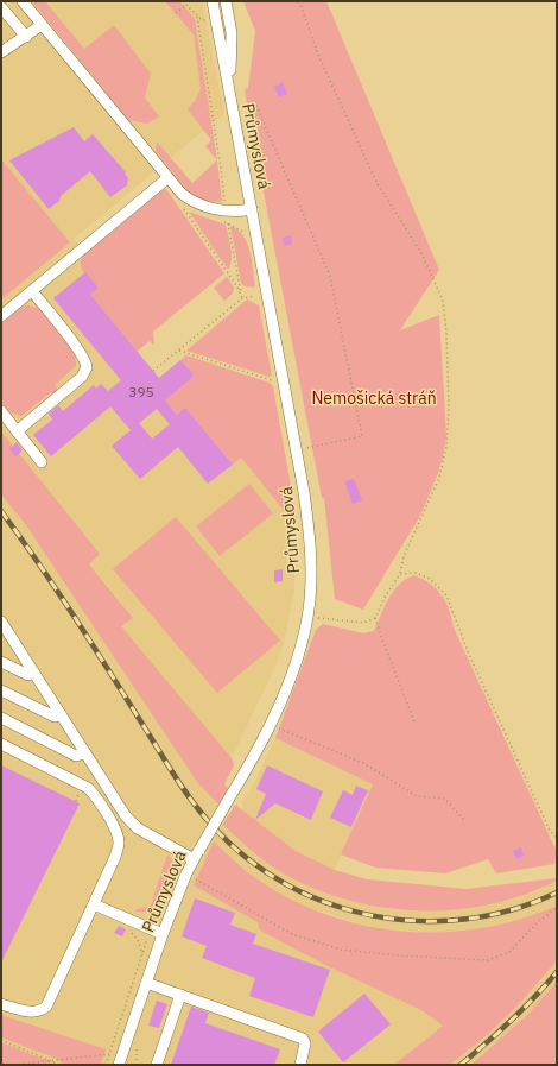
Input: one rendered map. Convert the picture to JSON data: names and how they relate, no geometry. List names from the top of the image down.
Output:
{
  "streets": {
    "street": ["Průmyslová"]
  },
  "parks": ["Nemošická stráň"],
  "house_numbers": ["395"]
}
